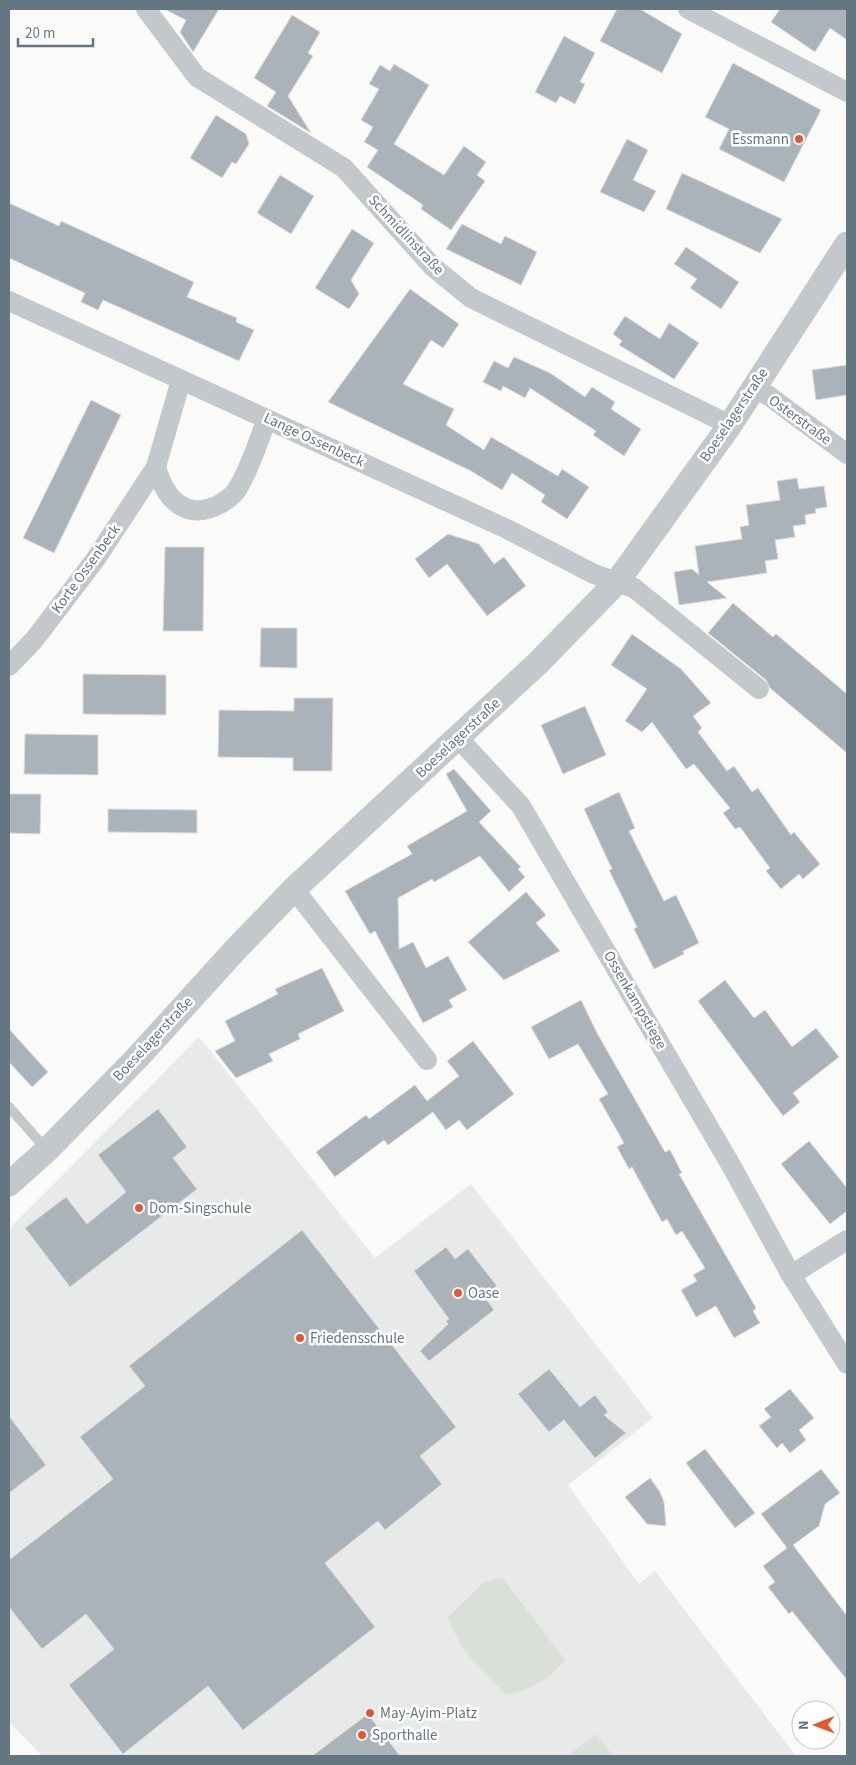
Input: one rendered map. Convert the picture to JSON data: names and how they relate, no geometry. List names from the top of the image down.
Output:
{
  "streets": {
    "street": [
      "Schmidlinstraße",
      "Boeselagerstraße",
      "Osterstraße",
      "Lange Ossenbeck",
      "Korte Ossenbeck",
      "Ossenkampstiege"
    ]
  },
  "crossings": [
    ["Schmidlinstraße", "Boeselagerstraße"],
    ["Boeselagerstraße", "Osterstraße"],
    ["Boeselagerstraße", "Lange Ossenbeck"],
    ["Boeselagerstraße", "Ossenkampstiege"],
    ["Lange Ossenbeck", "Korte Ossenbeck"]
  ],
  "places": [
    "Essmann",
    "Dom-Singschule",
    "Oase",
    "Friedensschule",
    "May-Ayim-Platz",
    "Sporthalle"
  ],
  "scale_bar": "20 m",
  "north": "left"
}
